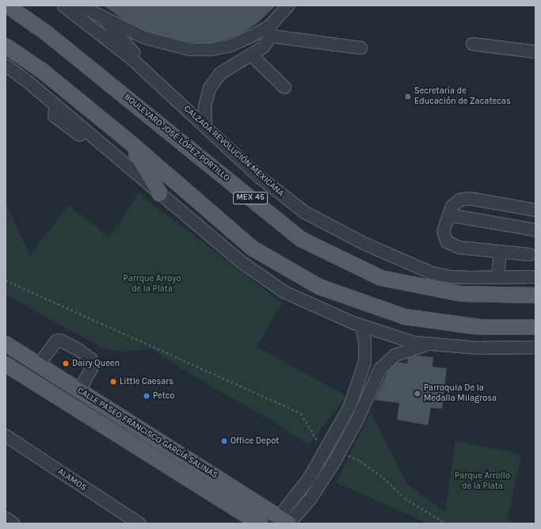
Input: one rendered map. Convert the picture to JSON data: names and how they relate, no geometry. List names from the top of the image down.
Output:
{
  "streets": {
    "main road": ["BOULEVARD JOSÉ LÓPEZ PORTILLO", "MEX 45", "CALLE PASEO FRANCISCO GARCÍA SALINAS"],
    "street": ["CALZADA REVOLUCIÓN MEXICANA", "ALAMOS"]
  },
  "parks": ["Parrque Arroyo de la Plata", "Parque Arrollo de la Plata"],
  "places": [
    "Secretaría de Educación de Zacatecas",
    "Dairy Queen",
    "Little Caesars",
    "Parroquia De la Medalla Milagrosa",
    "Petco",
    "Office Depot"
  ]
}
